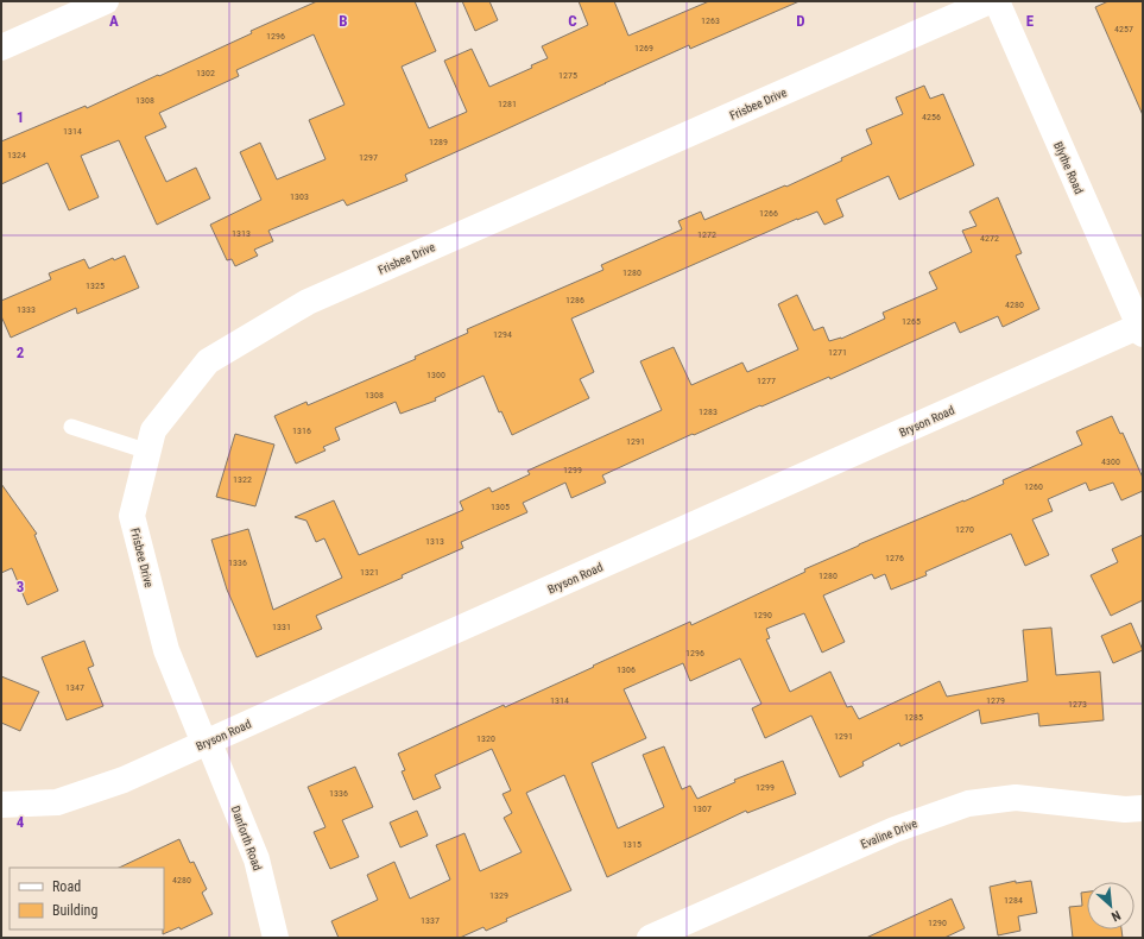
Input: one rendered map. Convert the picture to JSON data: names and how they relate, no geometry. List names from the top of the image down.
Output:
{
  "streets": {
    "street": [
      "Frisbee Drive",
      "Blythe Road",
      "Bryson Road",
      "Evaline Drive",
      "Danforth Road"
    ]
  },
  "crossings": [
    ["Frisbee Drive", "Bryson Road"],
    ["Frisbee Drive", "Danforth Road"],
    ["Blythe Road", "Bryson Road"],
    ["Bryson Road", "Danforth Road"]
  ],
  "house_numbers": [
    "1263",
    "4257",
    "1296",
    "1269",
    "1302",
    "1275",
    "1308",
    "1281",
    "4256",
    "1314",
    "1289",
    "1324",
    "1297",
    "1303",
    "1266",
    "1313",
    "1272",
    "4272",
    "1280",
    "1325",
    "1286",
    "4280",
    "1333",
    "1265",
    "1294",
    "1271",
    "1300",
    "1277",
    "1308",
    "1283",
    "1316",
    "1291",
    "4300",
    "1299",
    "1322",
    "1260",
    "1305",
    "1270",
    "1313",
    "1276",
    "1336",
    "1321",
    "1280",
    "1290",
    "1331",
    "1296",
    "1306",
    "1347",
    "1314",
    "1279",
    "1273",
    "1285",
    "1291",
    "1320",
    "1299",
    "1336",
    "1307",
    "1315",
    "4280",
    "1329",
    "1284",
    "1337",
    "1290"
  ],
  "legend": ["Road", "Building"],
  "north": "bottom right",
  "grid": {
    "columns": [
      "A",
      "B",
      "C",
      "D",
      "E"
    ],
    "rows": [
      "1",
      "2",
      "3",
      "4"
    ]
  }
}
